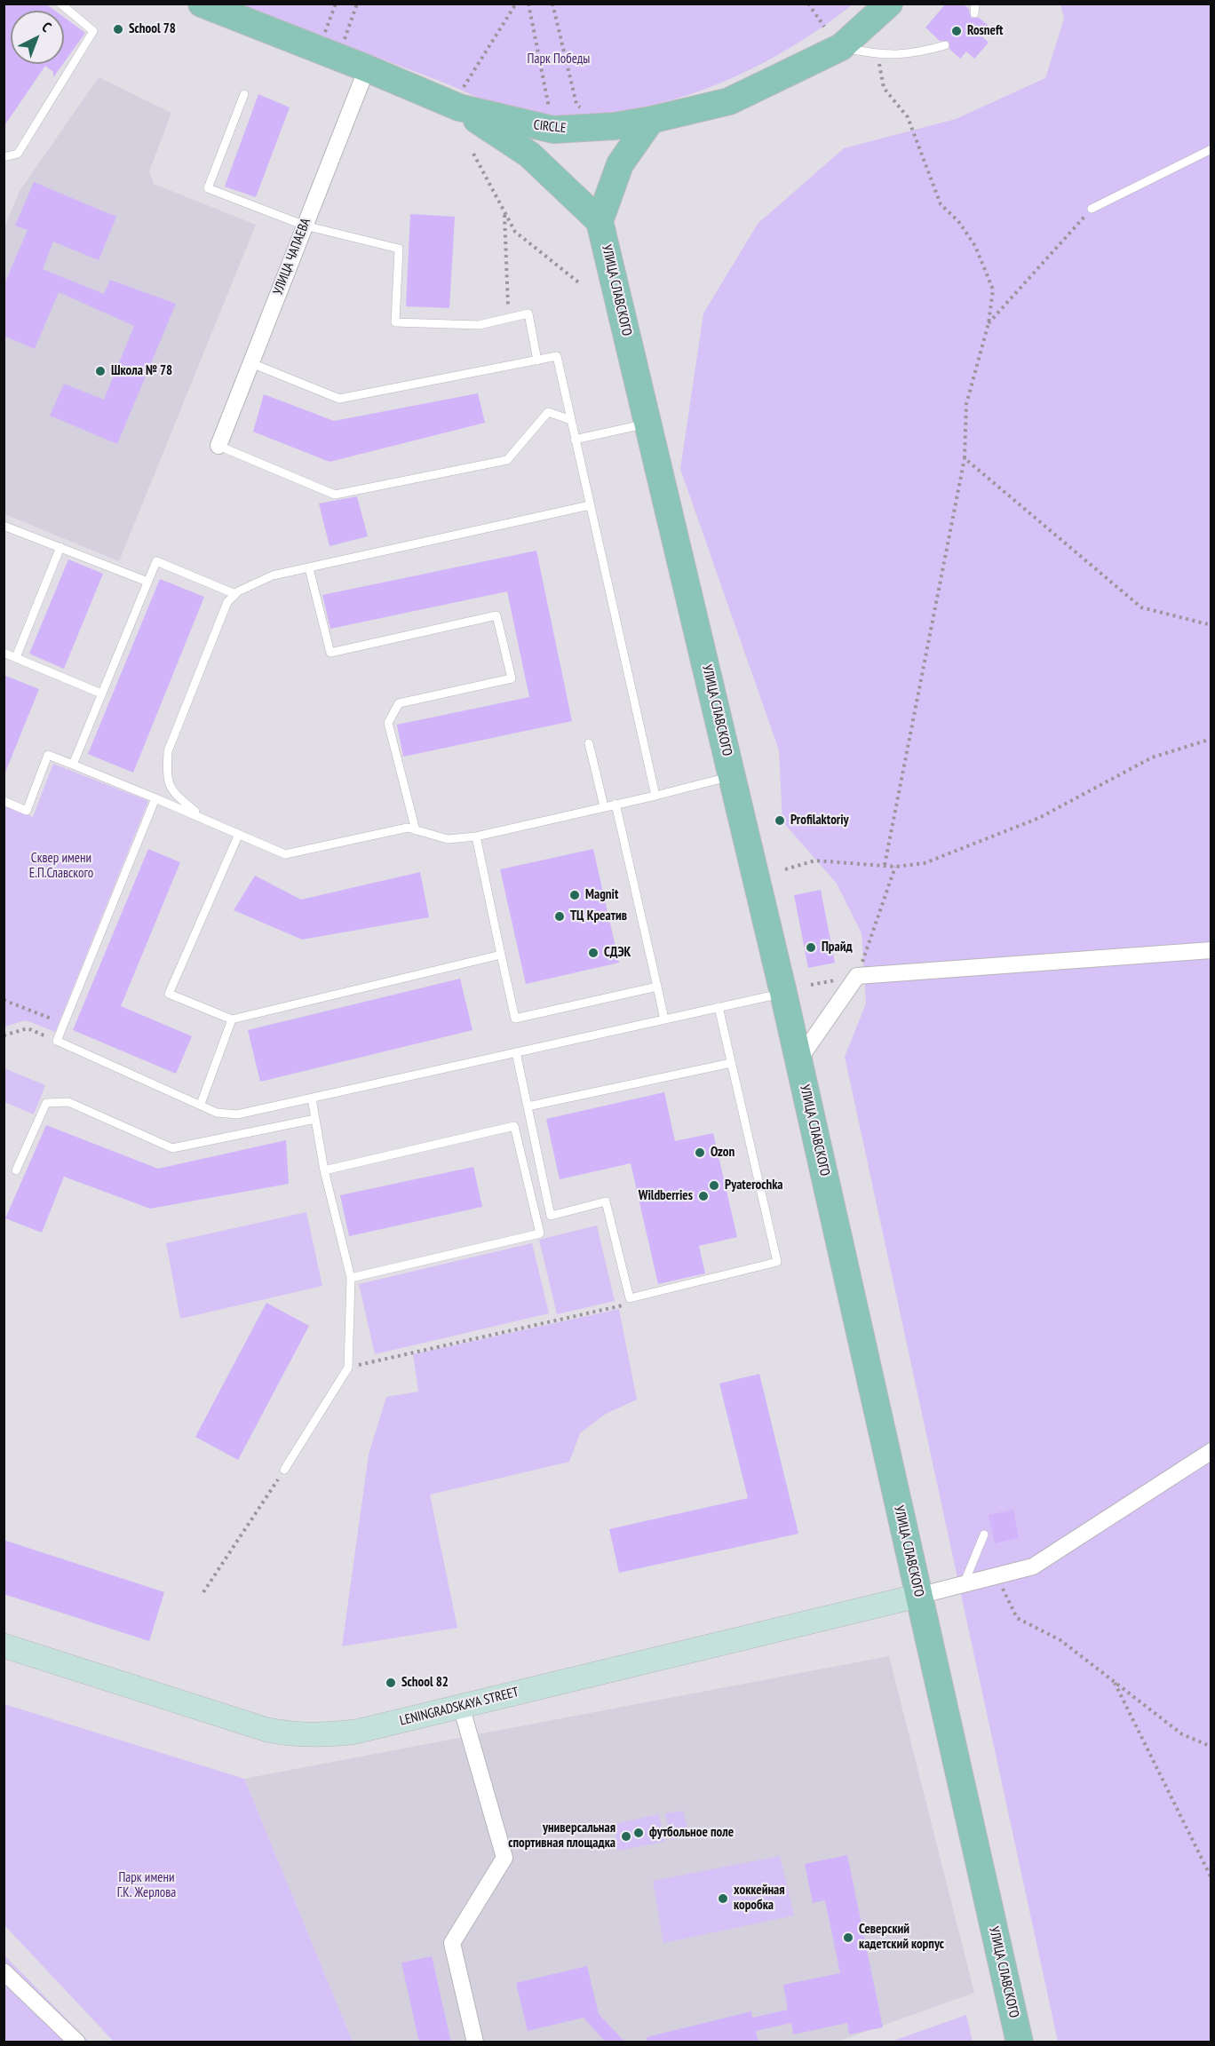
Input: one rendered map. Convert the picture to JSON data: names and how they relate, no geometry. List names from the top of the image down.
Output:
{
  "streets": {
    "main road": ["CIRCLE", "УЛИЦА СЛАВСКОГО"],
    "street": ["УЛИЦА ЧАПАЕВА", "LENINGRADSKAYA STREET"]
  },
  "crossings": [
    ["CIRCLE", "УЛИЦА ЧАПАЕВА"],
    ["УЛИЦА СЛАВСКОГО", "LENINGRADSKAYA STREET"]
  ],
  "parks": ["Парк Победы", "Сквер имени Е.П.Славского", "Парк имени Г.К. Жерлова"],
  "places": [
    "School 78",
    "Rosneft",
    "Школа № 78",
    "Profilaktoriy",
    "Magnit",
    "ТЦ Креатив",
    "Прайд",
    "СДЭК",
    "Ozon",
    "Pyaterochka",
    "Wildberries",
    "School 82",
    "футбольное поле",
    "универсальная спортивная площадка",
    "хоккейная коробка",
    "Северский кадетский корпус"
  ],
  "north": "top right"
}
